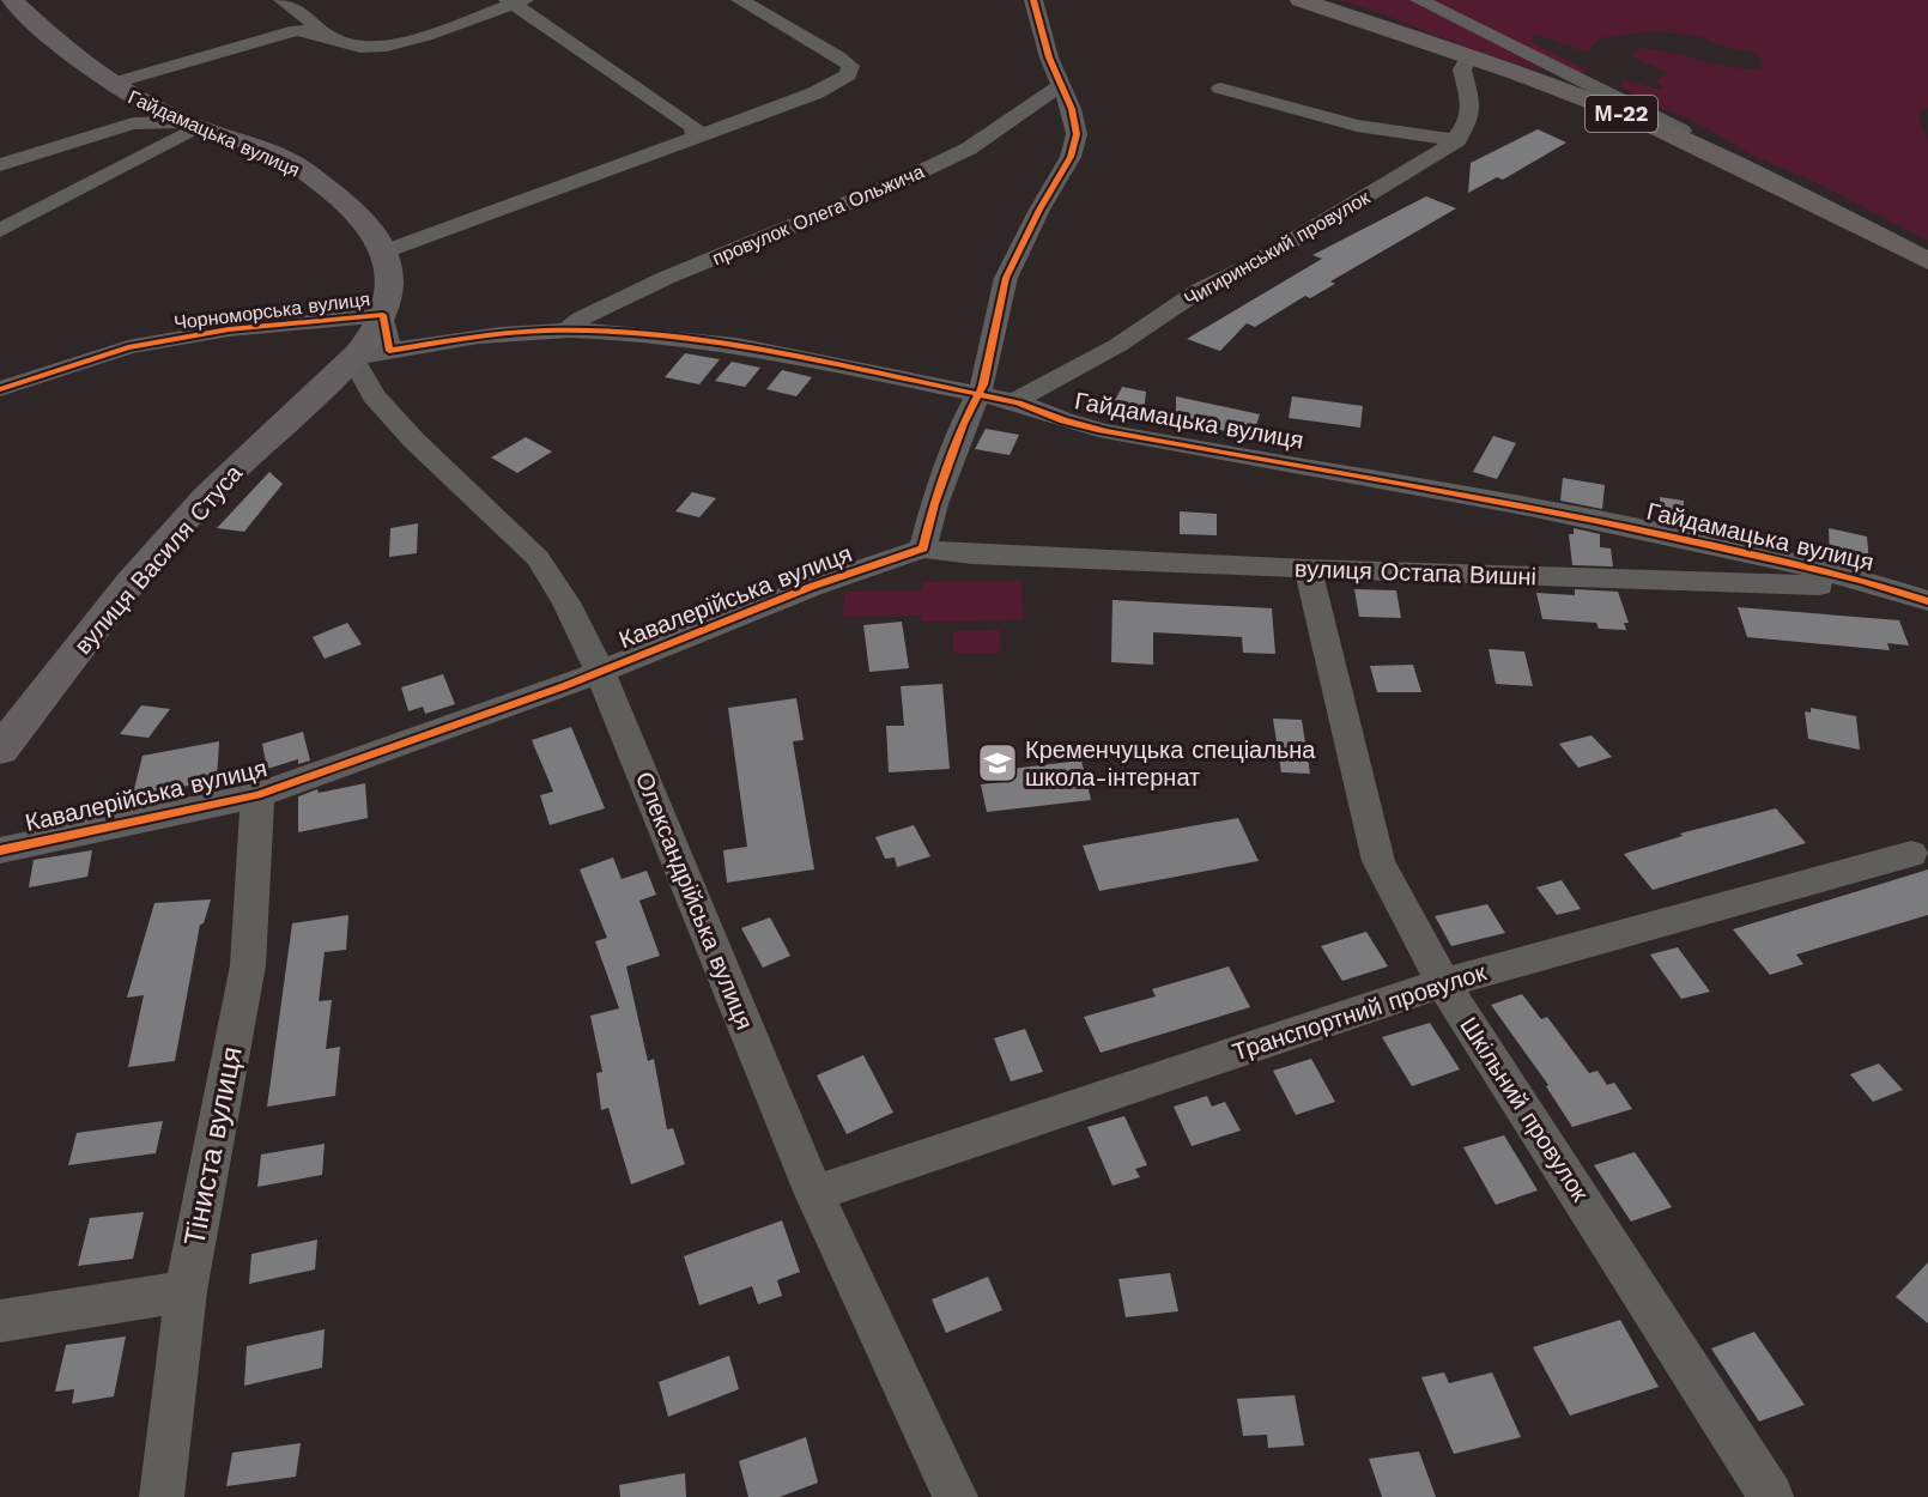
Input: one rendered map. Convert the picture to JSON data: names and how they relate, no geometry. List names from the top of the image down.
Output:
{
  "streets": {
    "highway": ["М-22"],
    "main road": ["Гайдамацька вулиця", "вулиця Василя Стуса"],
    "street": [
      "провулок Олега Ольжича",
      "Чигиринський провулок",
      "Чорноморська вулиця",
      "вулиця Остапа Вишні",
      "Кавалерійська вулиця",
      "Олександрійська вулиця",
      "Транспортний провулок",
      "Шкільний провулок",
      "Тіниста вулиця"
    ]
  },
  "crossings": [
    ["Гайдамацька вулиця", "провулок Олега Ольжича"],
    ["Гайдамацька вулиця", "Чигиринський провулок"],
    ["Гайдамацька вулиця", "вулиця Василя Стуса"],
    ["Гайдамацька вулиця", "вулиця Остапа Вишні"],
    ["Гайдамацька вулиця", "Олександрійська вулиця"],
    ["Чорноморська вулиця", "вулиця Василя Стуса"],
    ["вулиця Василя Стуса", "Олександрійська вулиця"],
    ["вулиця Остапа Вишні", "Кавалерійська вулиця"],
    ["вулиця Остапа Вишні", "Шкільний провулок"],
    ["Кавалерійська вулиця", "Олександрійська вулиця"],
    ["Кавалерійська вулиця", "Тіниста вулиця"],
    ["Олександрійська вулиця", "Транспортний провулок"],
    ["Транспортний провулок", "Шкільний провулок"]
  ],
  "places": {
    "school or university": ["Кременчуцька спеціальна школа-інтернат"]
  }
}
